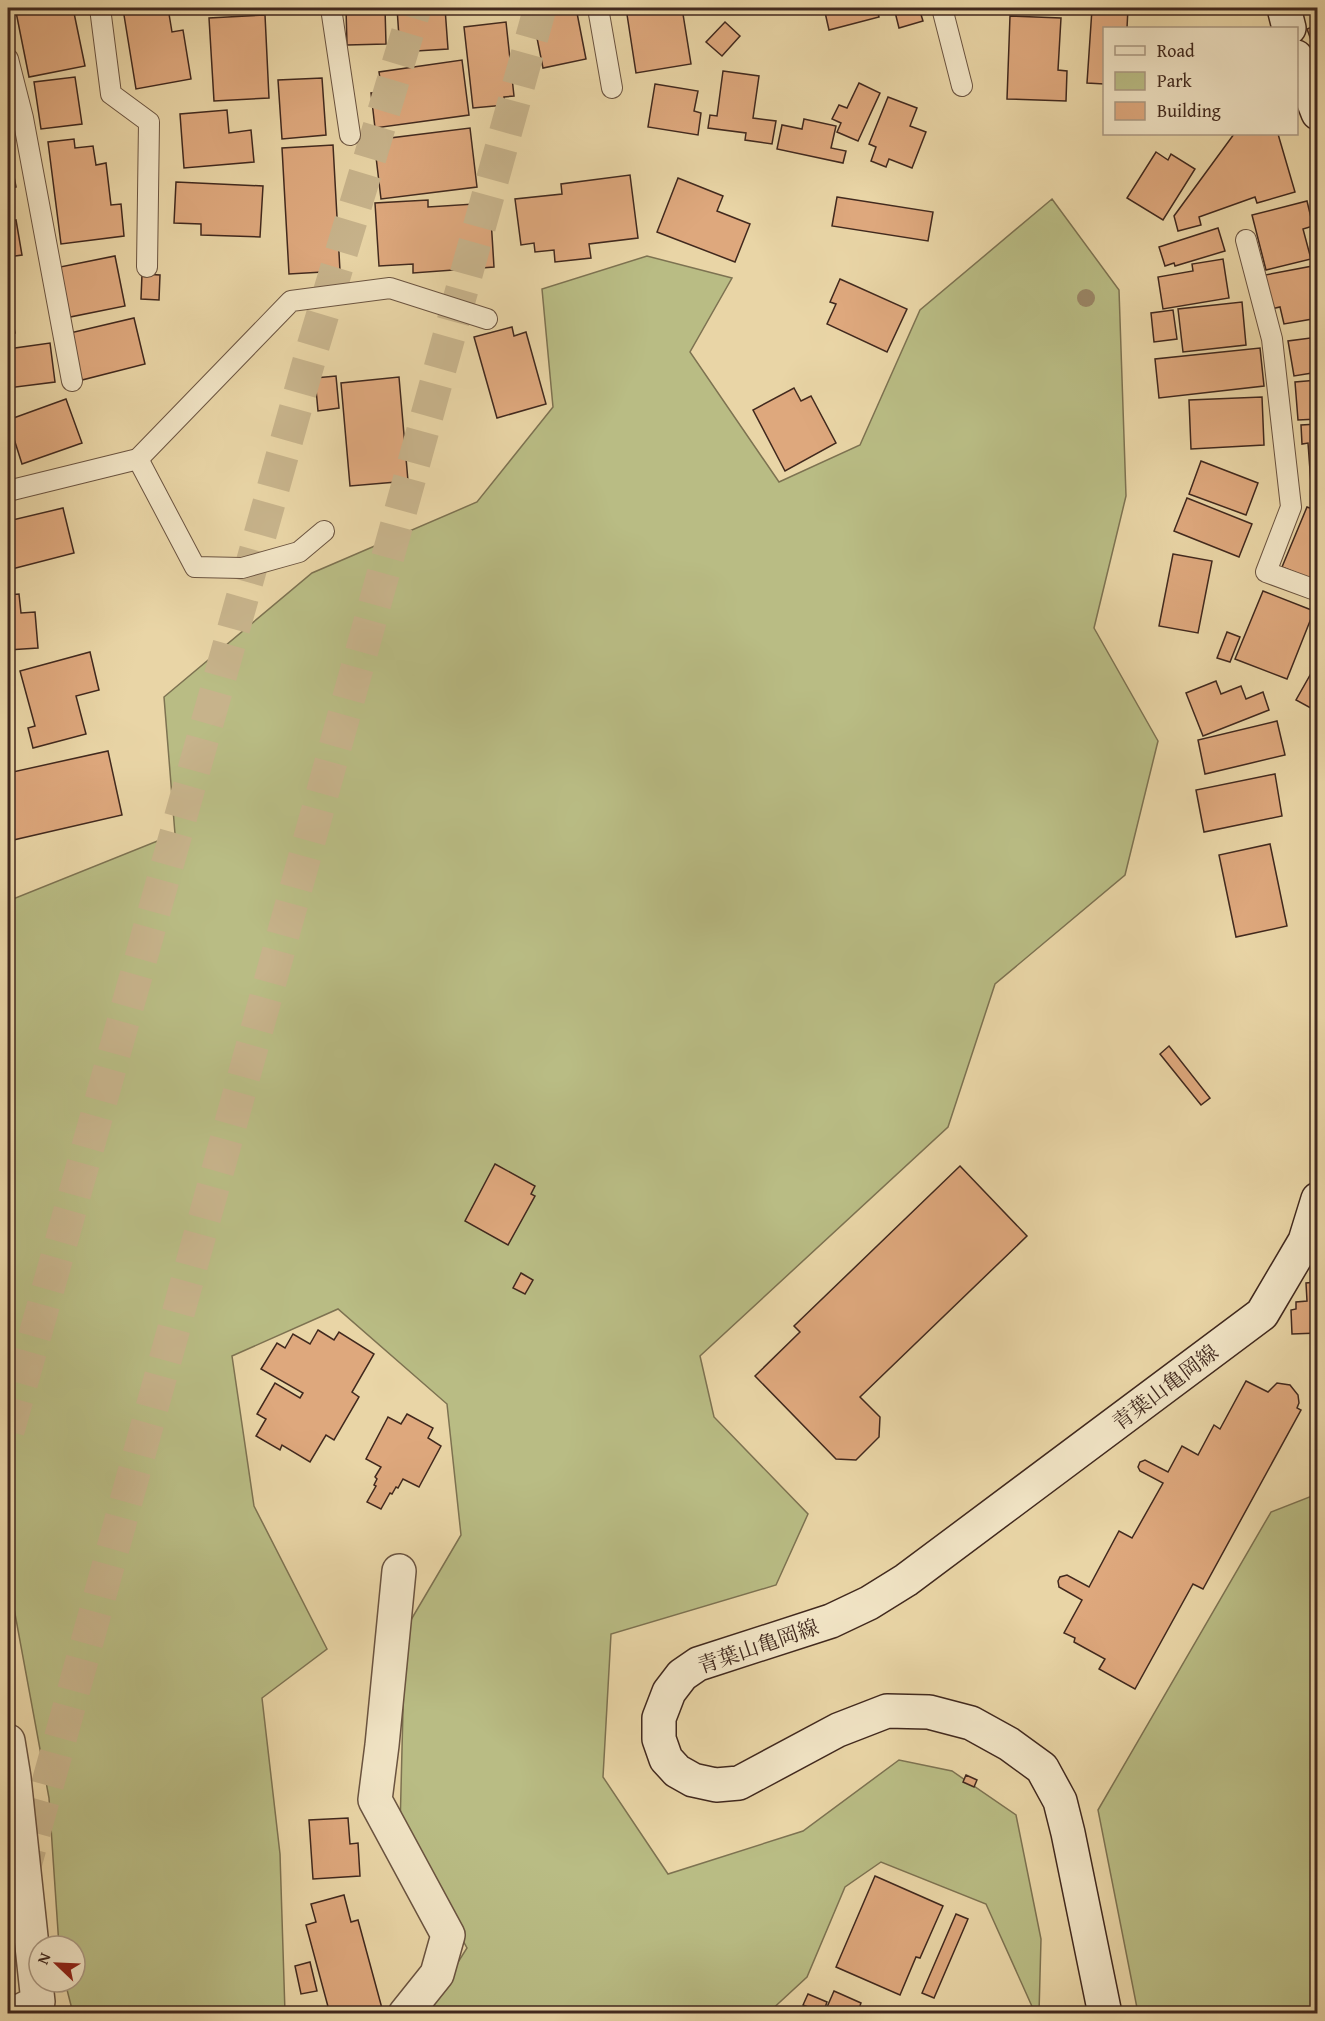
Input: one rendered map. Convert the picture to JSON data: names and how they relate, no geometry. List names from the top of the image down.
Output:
{
  "streets": {
    "street": ["青葉山亀岡線"]
  },
  "legend": ["Road", "Park", "Building"],
  "north": "top left"
}
